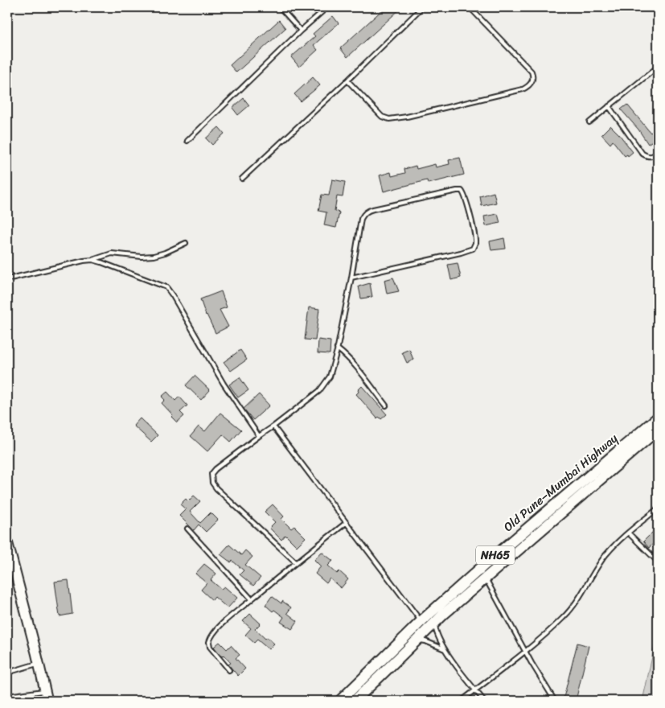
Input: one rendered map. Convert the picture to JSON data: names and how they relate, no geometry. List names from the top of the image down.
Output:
{
  "streets": {
    "highway": ["Old Pune–Mumbai Highway", "NH65"]
  }
}
